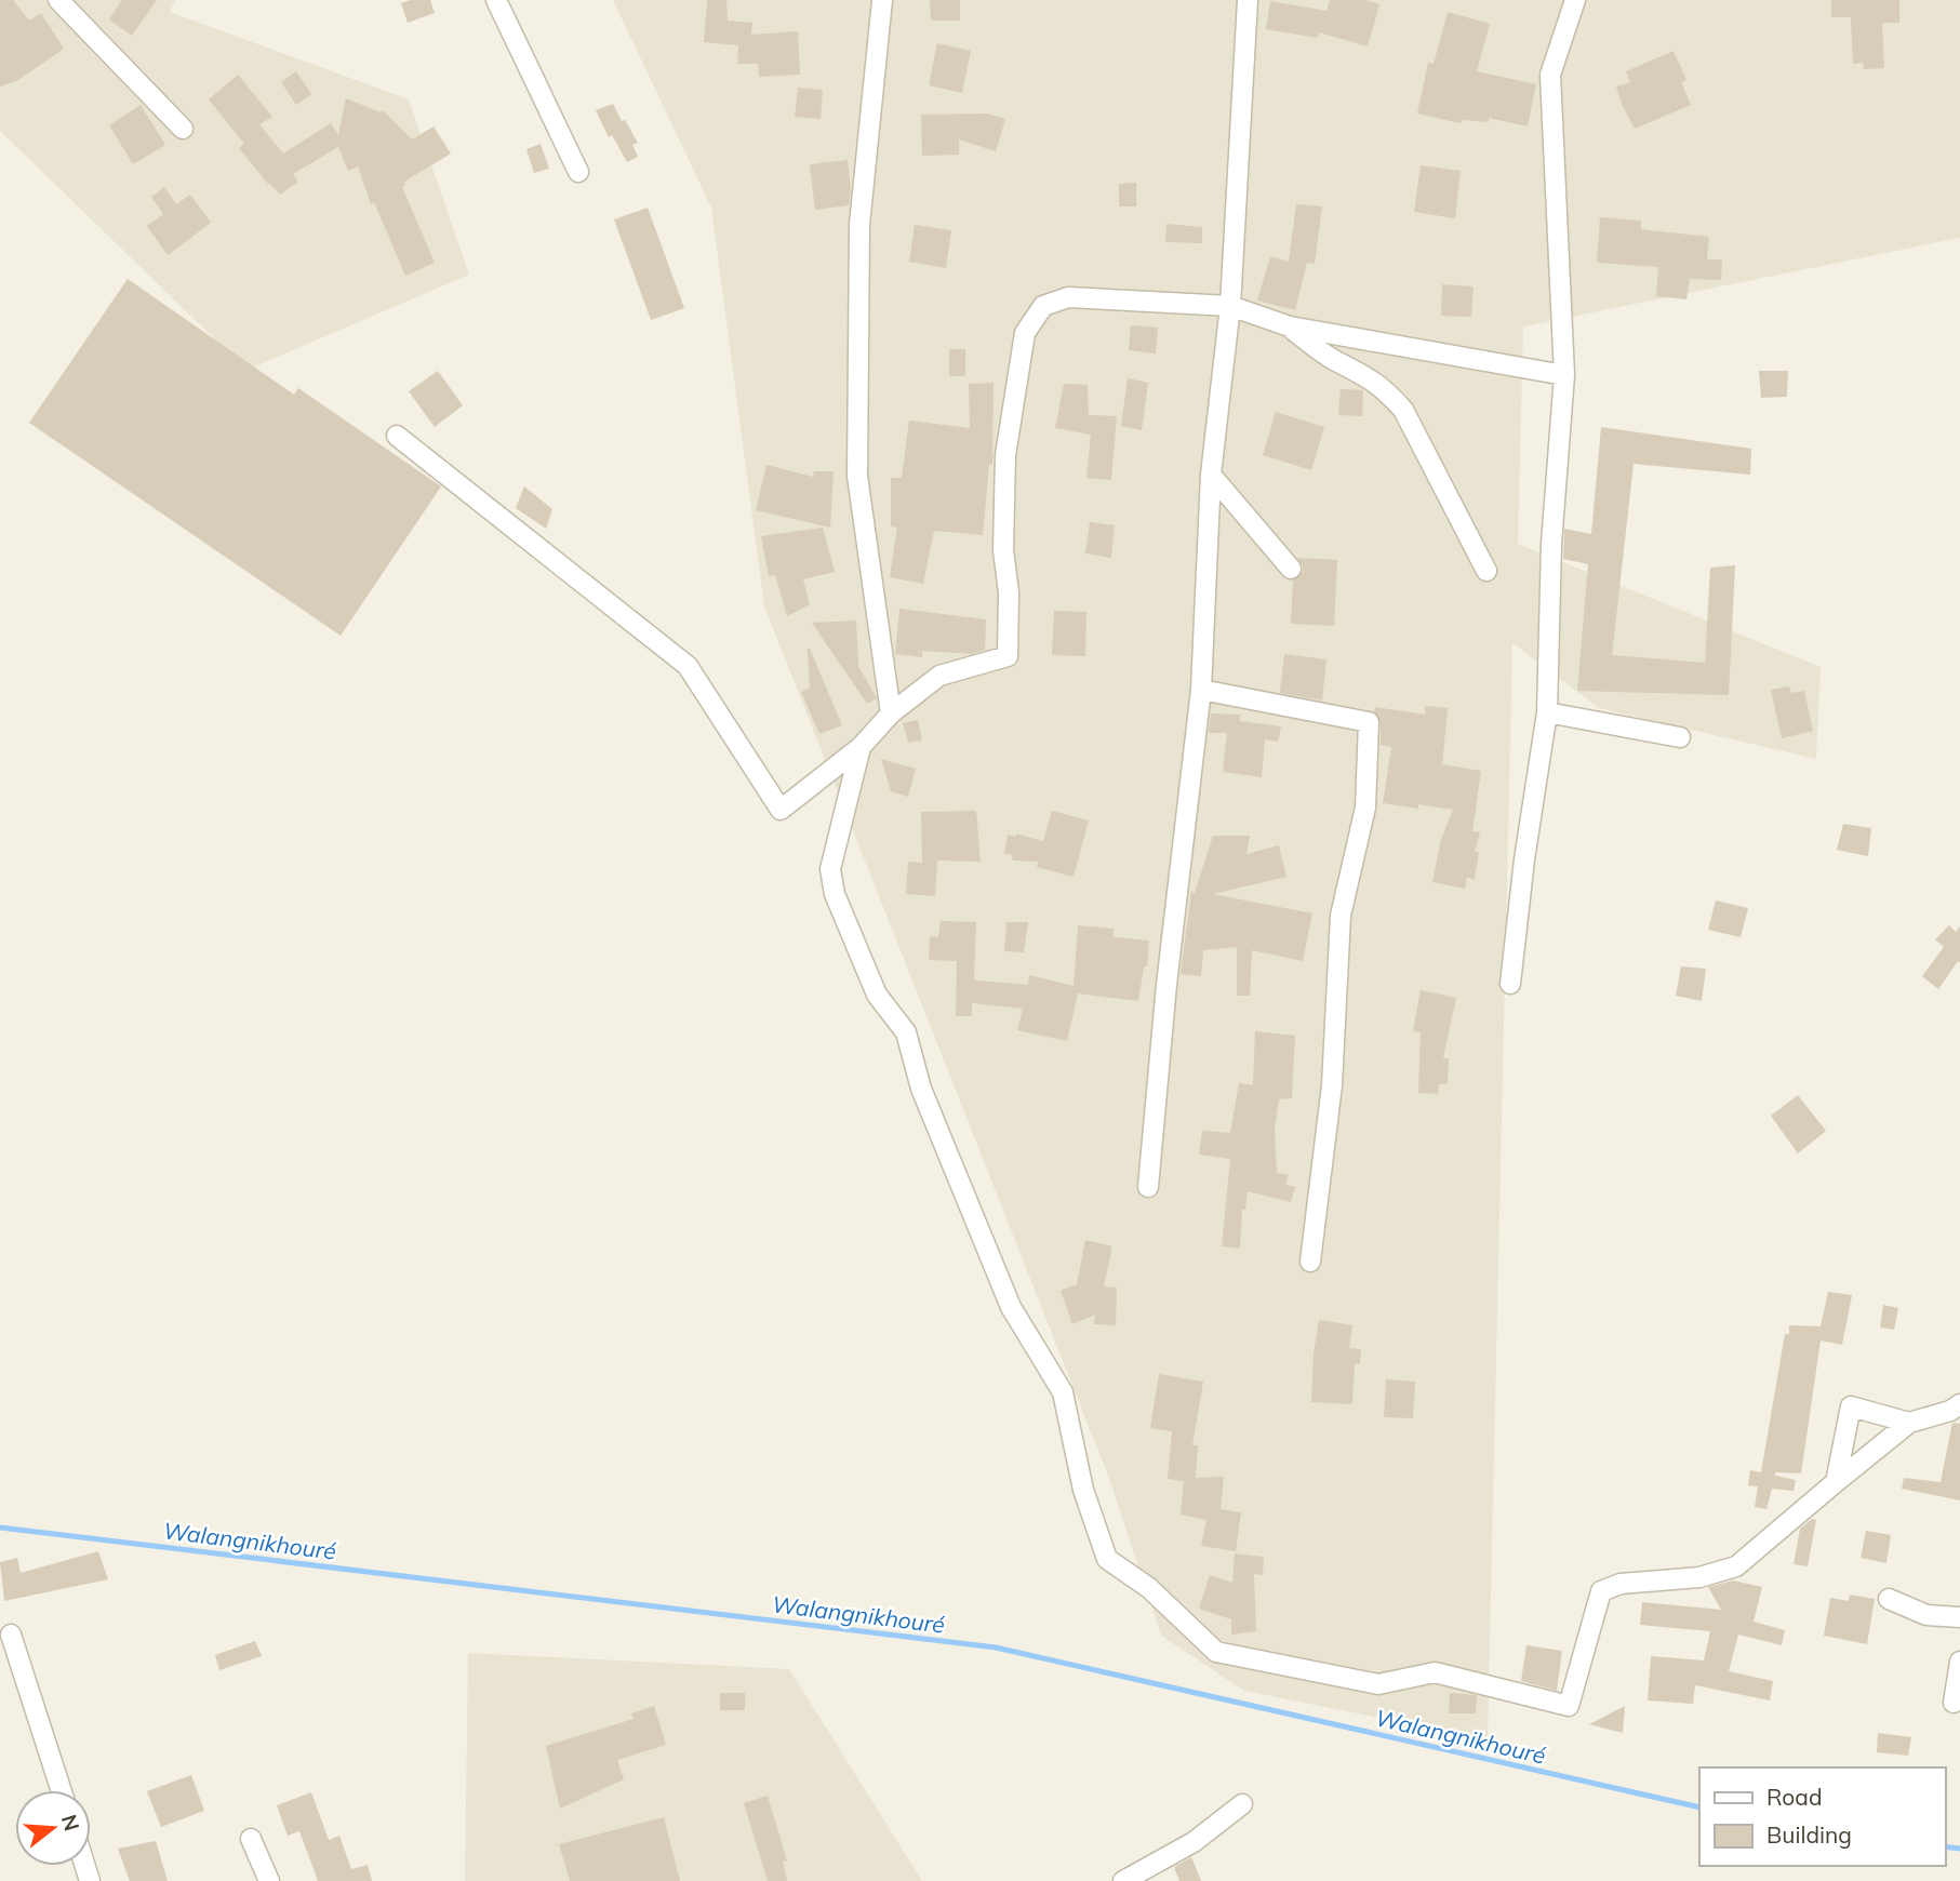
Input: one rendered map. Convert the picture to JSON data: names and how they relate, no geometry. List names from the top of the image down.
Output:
{
  "water": ["Walangnikhouré"],
  "legend": ["Road", "Building"],
  "north": "right"
}
